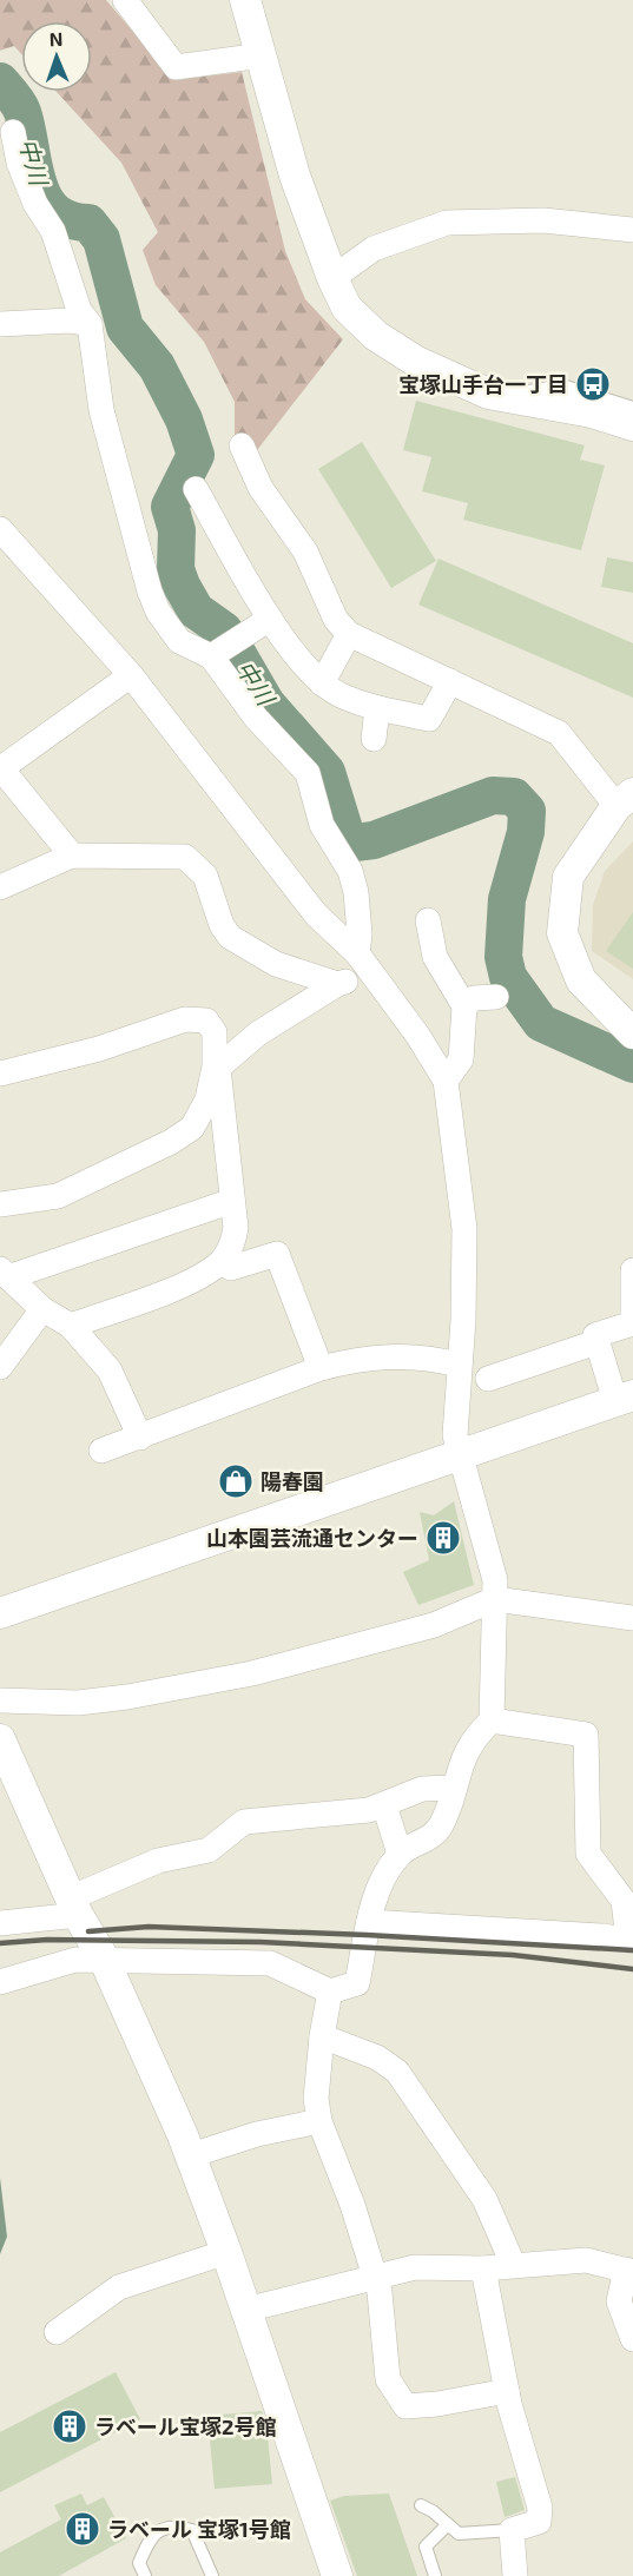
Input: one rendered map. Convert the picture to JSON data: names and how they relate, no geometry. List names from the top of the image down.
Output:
{
  "water": ["中川"],
  "places": {
    "bus stop": ["宝塚山手台一丁目"],
    "shop": ["陽春園"],
    "building": ["山本園芸流通センター", "ラベール宝塚2号館", "ラベール 宝塚1号館"]
  },
  "north": "top"
}
